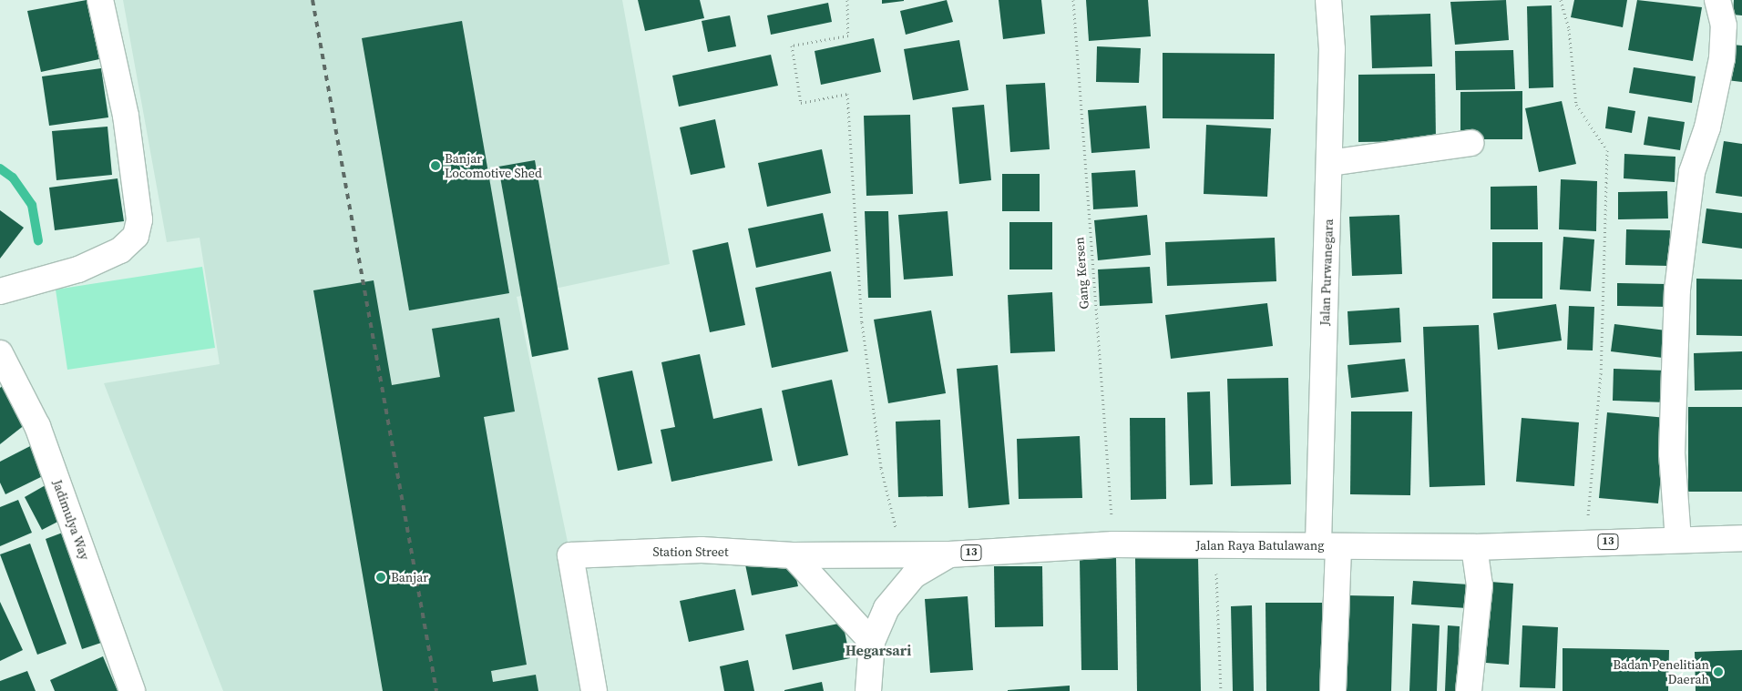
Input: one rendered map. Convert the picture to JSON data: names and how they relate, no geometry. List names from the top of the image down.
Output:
{
  "streets": {
    "main road": [
      "Jalan Purwanegara",
      "Jadimulya Way",
      "13",
      "Jalan Raya Batulawang",
      "Station Street"
    ],
    "path": ["Gang Kersen"]
  },
  "crossings": [
    ["Jalan Purwanegara", "Jalan Raya Batulawang"],
    ["Gang Kersen", "Jalan Raya Batulawang"],
    ["13", "Jalan Raya Batulawang"],
    ["13", "Station Street"],
    ["Jalan Raya Batulawang", "Station Street"]
  ],
  "districts": ["Hegarsari"],
  "places": ["Banjar Locomotive Shed", "Banjar", "Badan Penelitian Daerah"]
}
